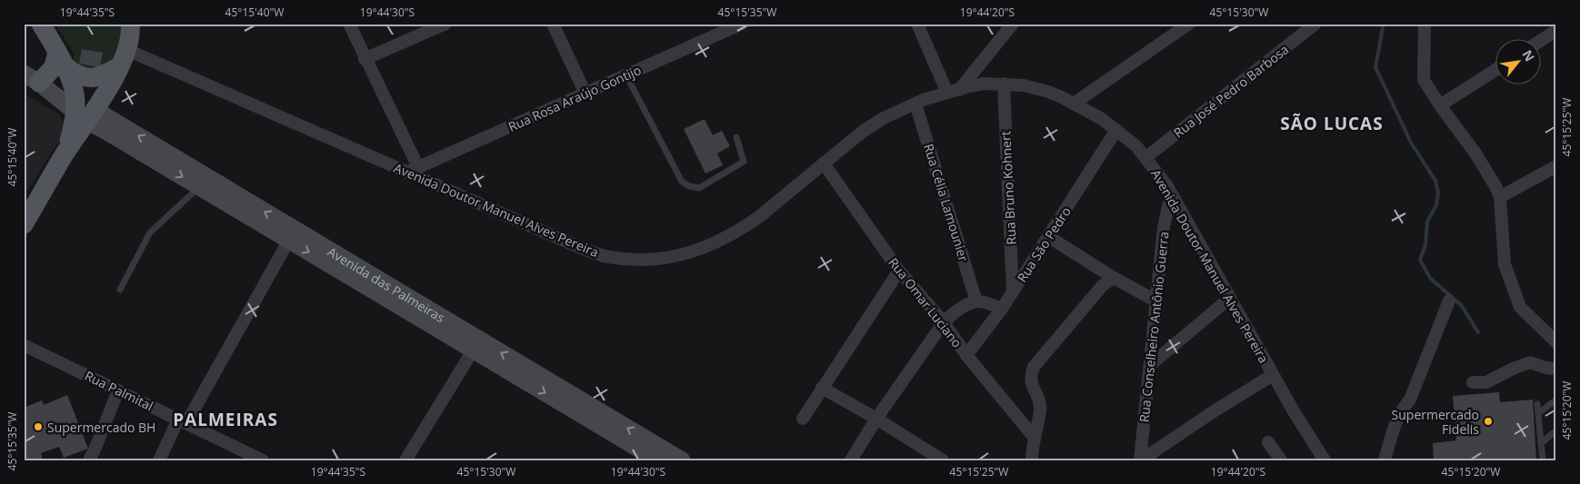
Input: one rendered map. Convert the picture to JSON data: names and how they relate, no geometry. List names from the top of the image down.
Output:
{
  "streets": {
    "main road": ["Avenida das Palmeiras"],
    "street": [
      "Rua José Pedro Barbosa",
      "Rua Rosa Araújo Gontijo",
      "Rua Bruno Kohnert",
      "Rua Célia Lamounier",
      "Avenida Doutor Manuel Alves Pereira",
      "Rua São Pedro",
      "Rua Omar Luciano",
      "Rua Conselheiro Antônio Guerra",
      "Rua Palmital"
    ]
  },
  "crossings": [
    ["Rua José Pedro Barbosa", "Avenida Doutor Manuel Alves Pereira"],
    ["Rua Rosa Araújo Gontijo", "Avenida Doutor Manuel Alves Pereira"],
    ["Rua Bruno Kohnert", "Avenida Doutor Manuel Alves Pereira"],
    ["Rua Bruno Kohnert", "Rua São Pedro"],
    ["Rua Célia Lamounier", "Avenida Doutor Manuel Alves Pereira"],
    ["Avenida Doutor Manuel Alves Pereira", "Rua São Pedro"],
    ["Avenida Doutor Manuel Alves Pereira", "Rua Omar Luciano"],
    ["Avenida Doutor Manuel Alves Pereira", "Rua Conselheiro Antônio Guerra"],
    ["Rua São Pedro", "Rua Omar Luciano"]
  ],
  "districts": ["SÃO LUCAS", "PALMEIRAS"],
  "places": ["Supermercado Fidelis", "Supermercado BH"],
  "north": "top right",
  "coordinates": [
    "19°44'35\"S",
    "45°15'40\"W",
    "19°44'30\"S",
    "45°15'35\"W",
    "19°44'20\"S",
    "45°15'30\"W",
    "45°15'25\"W",
    "45°15'20\"W"
  ]
}
